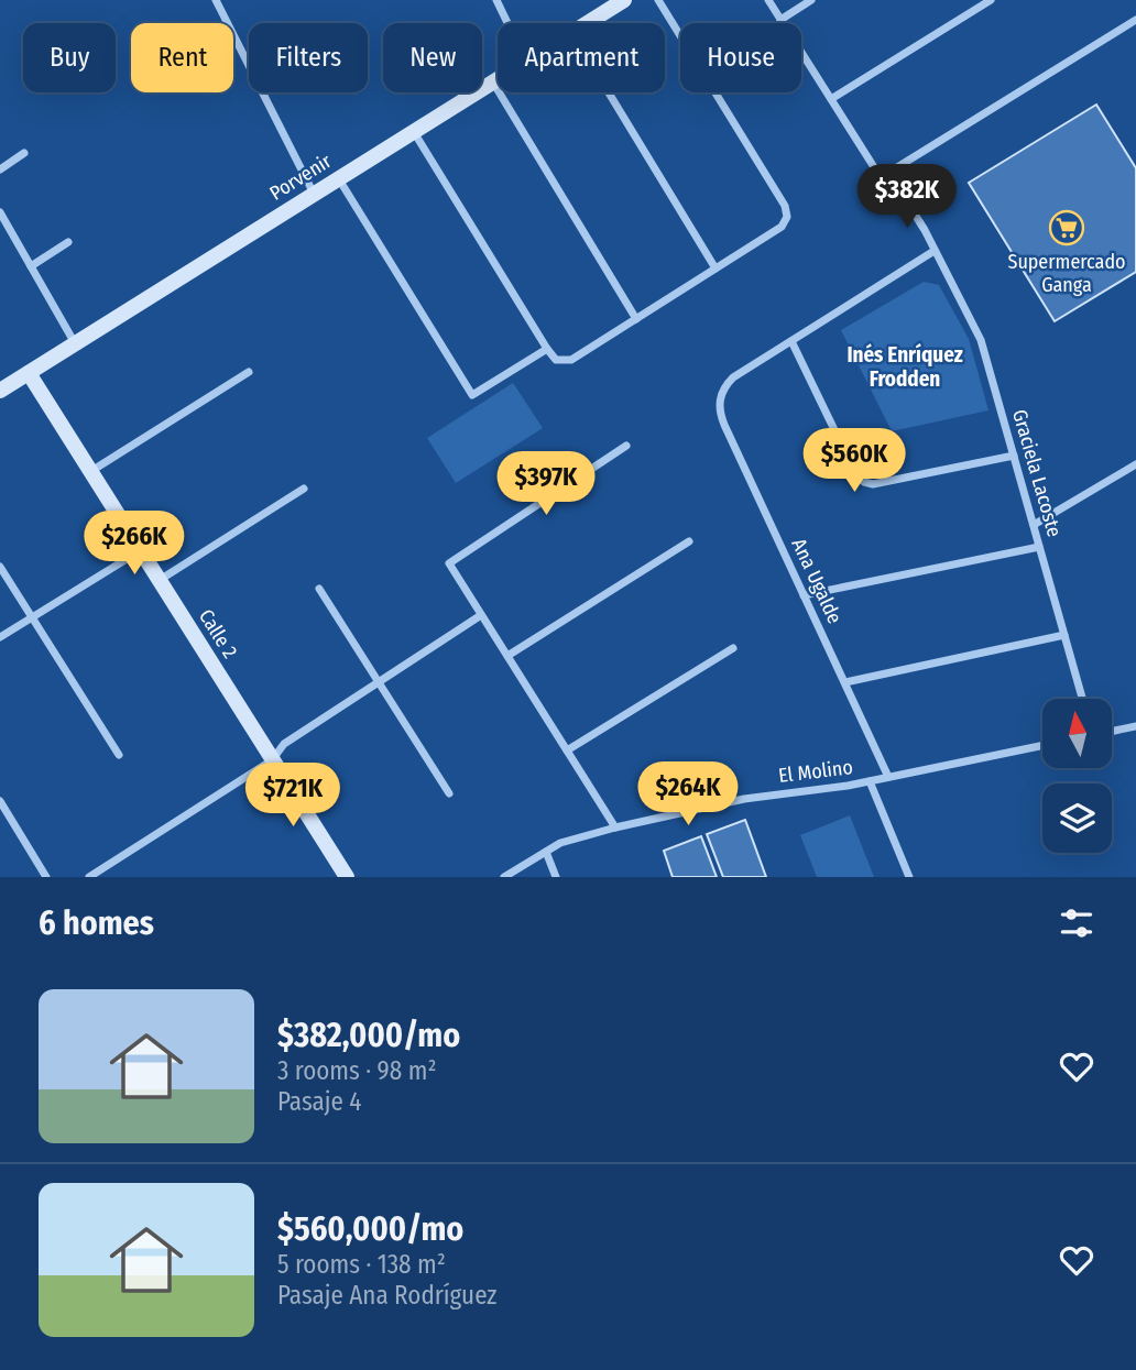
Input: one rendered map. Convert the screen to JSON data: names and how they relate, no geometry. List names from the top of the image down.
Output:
{
  "streets": {
    "street": [
      "Porvenir",
      "Graciela Lacoste",
      "Ana Ugalde",
      "Calle 2",
      "El Molino"
    ]
  },
  "crossings": [
    ["Porvenir", "Calle 2"],
    ["Ana Ugalde", "El Molino"]
  ],
  "districts": ["Inés Enríquez Frodden"],
  "places": {
    "supermarket": ["Supermercado Ganga"]
  },
  "north": "top",
  "page": {
    "chip": [
      "Buy",
      "Rent",
      "Filters",
      "New",
      "Apartment",
      "House"
    ],
    "price": [
      "$382K",
      "$560K",
      "$397K",
      "$266K",
      "$264K",
      "$721K"
    ],
    "heading": "6 homes",
    "list": [
      {
        "name": "$382,000/mo",
        "note": "3 rooms · 98 m² · Pasaje 4"
      },
      {
        "name": "$560,000/mo",
        "note": "5 rooms · 138 m² · Pasaje Ana Rodríguez"
      }
    ]
  }
}
